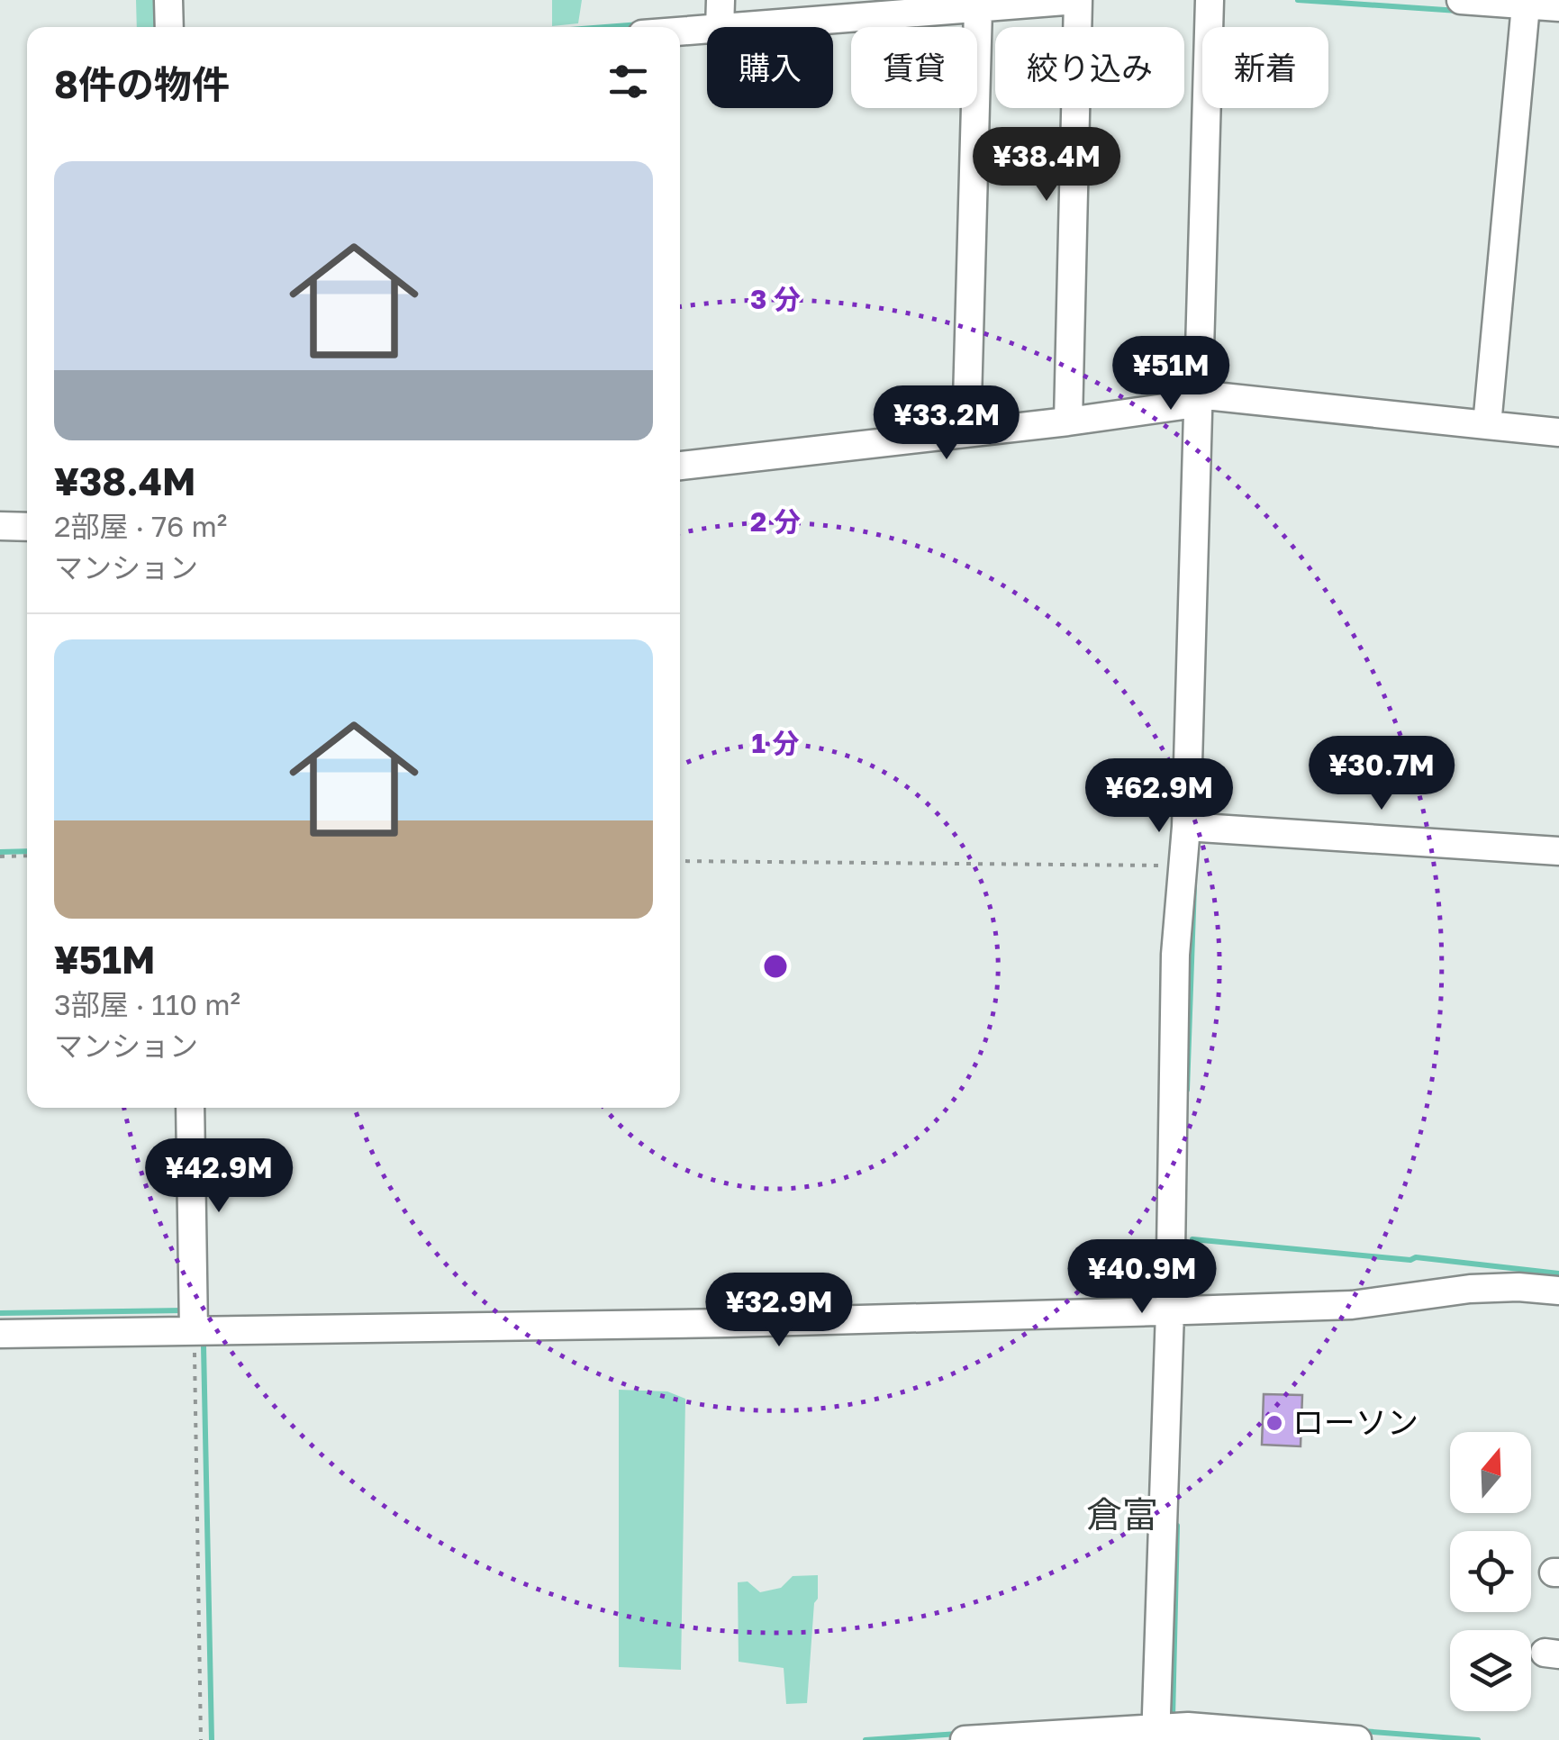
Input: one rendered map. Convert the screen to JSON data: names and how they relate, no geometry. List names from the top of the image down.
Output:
{
  "districts": ["倉富"],
  "places": ["ローソン"],
  "north": "top",
  "page": {
    "chip": [
      "購入",
      "賃貸",
      "絞り込み",
      "新着"
    ],
    "heading": "8件の物件",
    "price": [
      "¥38.4M",
      "¥51M",
      "¥33.2M",
      "¥30.7M",
      "¥62.9M",
      "¥42.9M",
      "¥40.9M",
      "¥32.9M"
    ],
    "list": [
      {
        "name": "¥38.4M",
        "note": "2部屋 · 76 m² · マンション"
      },
      {
        "name": "¥51M",
        "note": "3部屋 · 110 m² · マンション"
      }
    ]
  },
  "rings": ["3 分", "2 分", "1 分"]
}
